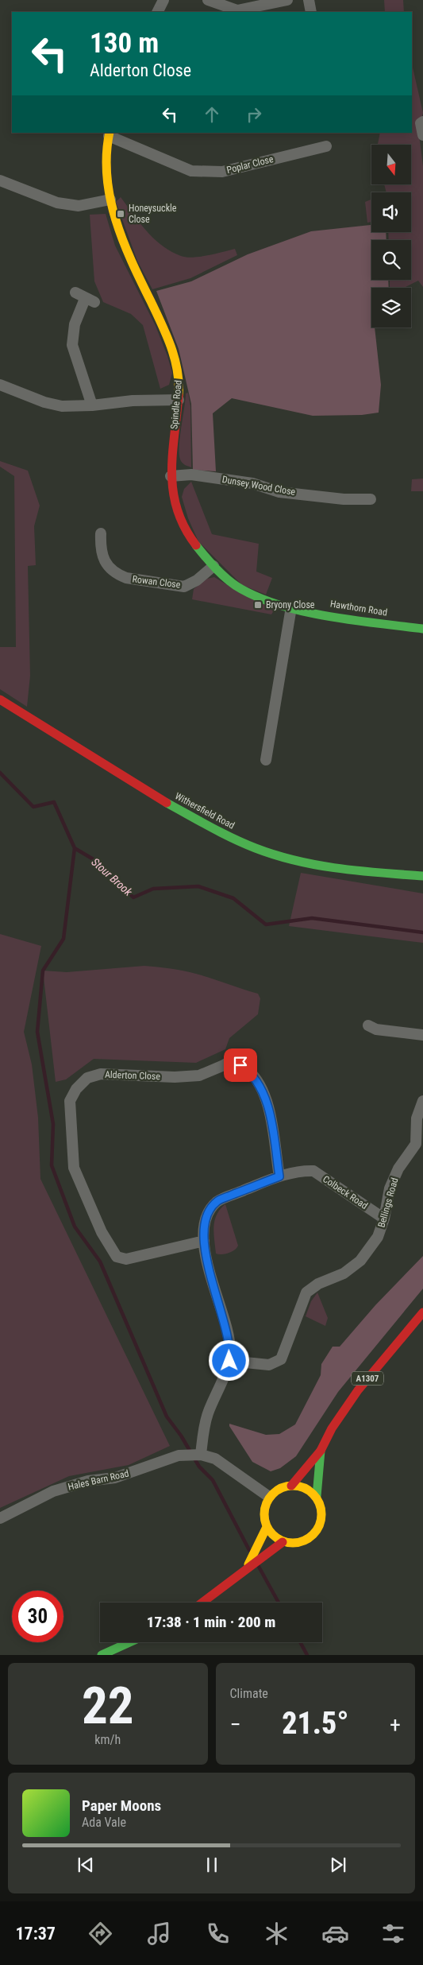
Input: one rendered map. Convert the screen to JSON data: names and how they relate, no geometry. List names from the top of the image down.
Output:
{
  "streets": {
    "street": [
      "Poplar Close",
      "Spindle Road",
      "Dunsey Wood Close",
      "Rowan Close",
      "Hawthorn Road",
      "Withersfield Road",
      "Alderton Close",
      "Colbeck Road",
      "Bellings Road",
      "A1307",
      "Hales Barn Road"
    ]
  },
  "crossings": [
    ["Poplar Close", "Spindle Road"],
    ["Spindle Road", "Dunsey Wood Close"],
    ["Spindle Road", "Rowan Close"],
    ["Spindle Road", "Hawthorn Road"],
    ["Alderton Close", "Colbeck Road"],
    ["Colbeck Road", "Bellings Road"],
    ["Colbeck Road", "Hales Barn Road"]
  ],
  "water": ["Stour Brook"],
  "places": {
    "transit": ["Honeysuckle Close", "Bryony Close"]
  },
  "north": "bottom",
  "page": {
    "turn": ["130 m", "Alderton Close"],
    "limit": "30",
    "trip": "17:38 · 1 min · 200 m",
    "tile": [
      ["22", "km/h"],
      "Climate"
    ],
    "heat": ["−", "21.5°", "+"],
    "song": ["Paper Moons", "Ada Vale"],
    "tabs": "17:37"
  }
}
